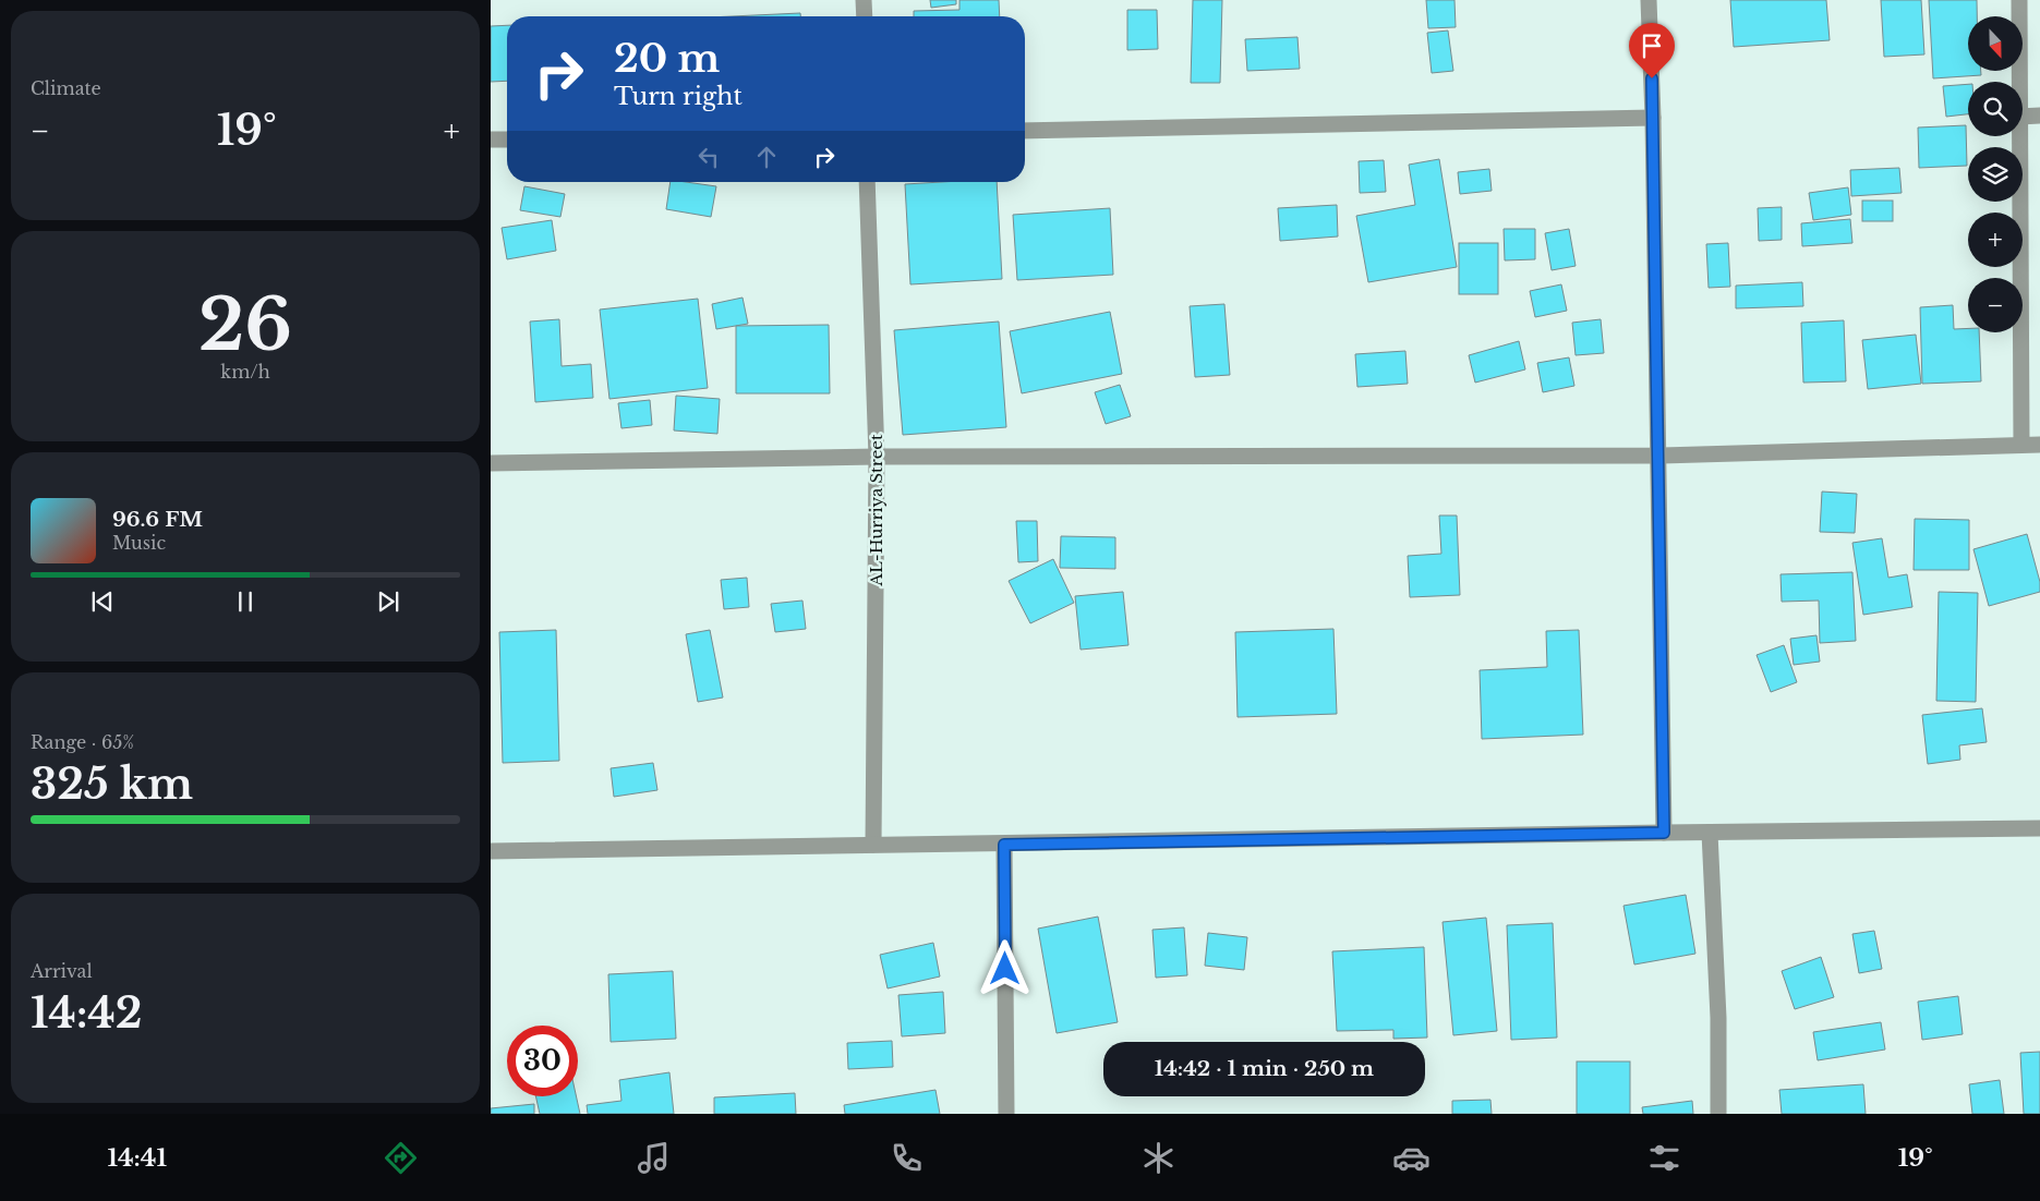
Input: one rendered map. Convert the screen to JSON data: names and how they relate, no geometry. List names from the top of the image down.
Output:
{
  "streets": {
    "street": ["AL-Hurriya Street"]
  },
  "north": "bottom",
  "page": {
    "tile": [
      "Climate",
      ["26", "km/h"],
      ["Range · 65%", "325 km"],
      ["Arrival", "14:42"]
    ],
    "map_buttons": ["+", "−"],
    "turn": ["20 m", "Turn right"],
    "heat": ["−", "19°", "+"],
    "song": ["96.6 FM", "Music"],
    "limit": "30",
    "trip": "14:42 · 1 min · 250 m",
    "tabs": ["14:41", "19°"]
  }
}
